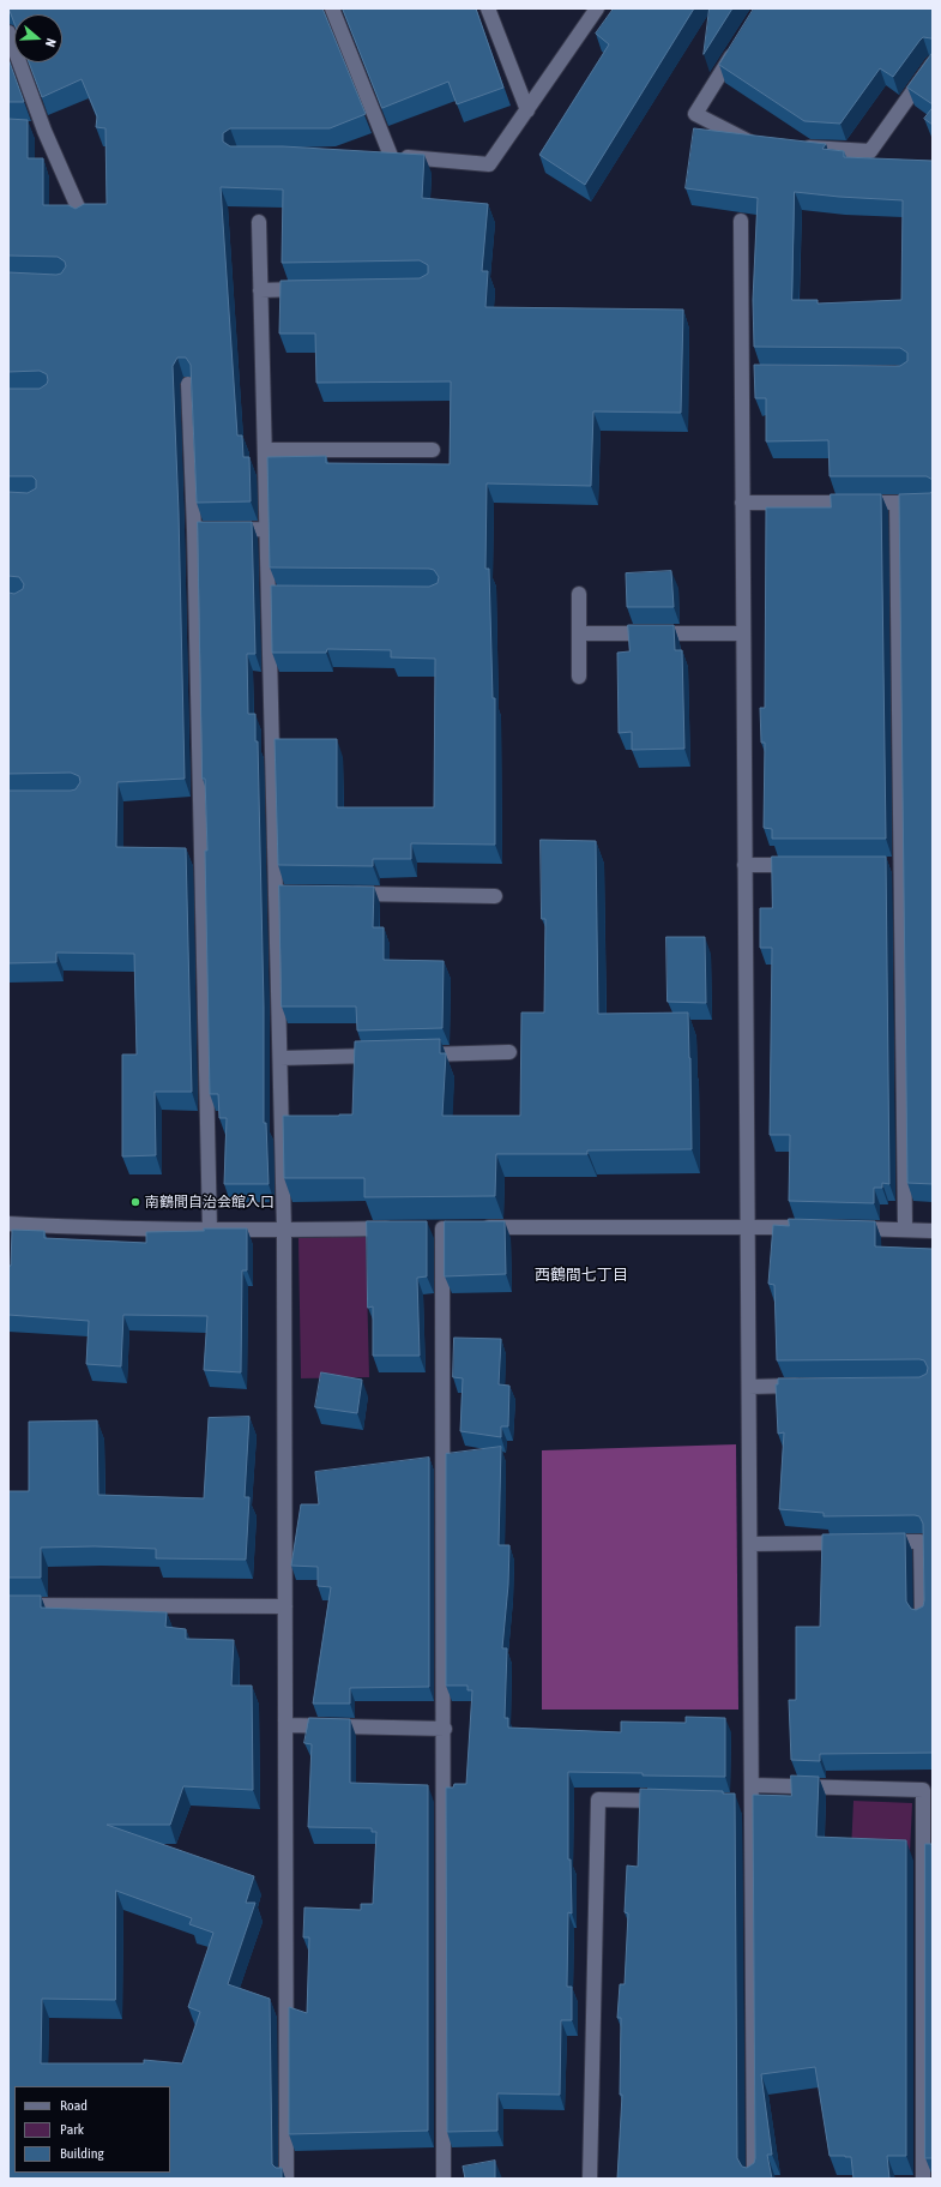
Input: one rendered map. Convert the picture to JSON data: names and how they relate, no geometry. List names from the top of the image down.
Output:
{
  "districts": ["西鶴間七丁目"],
  "places": ["南鶴間自治会館入口"],
  "legend": ["Road", "Park", "Building"],
  "north": "right"
}
